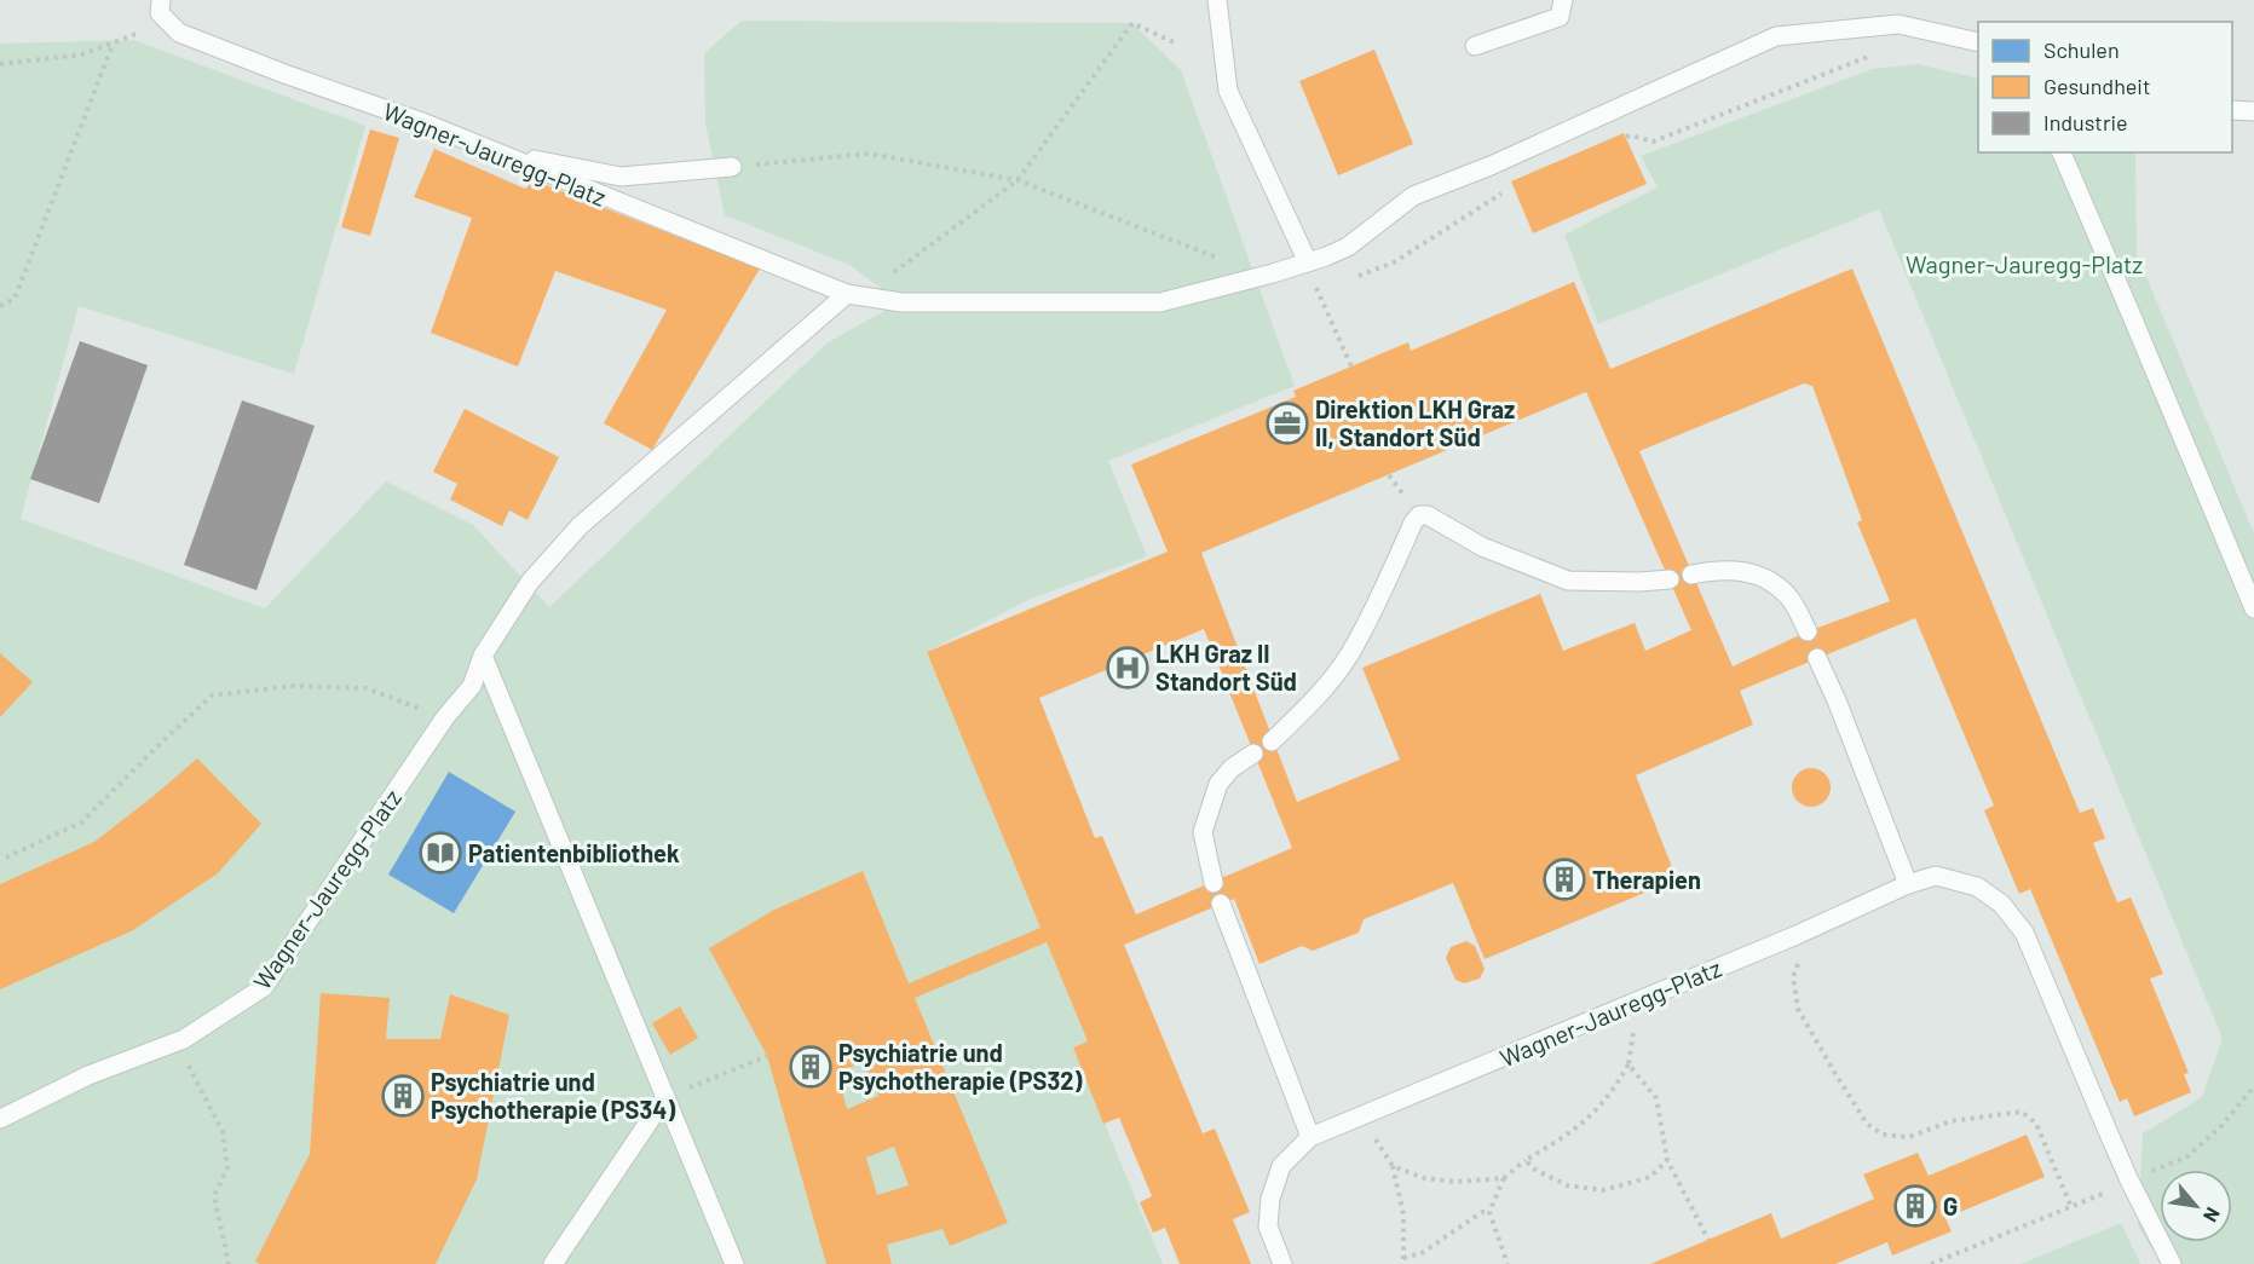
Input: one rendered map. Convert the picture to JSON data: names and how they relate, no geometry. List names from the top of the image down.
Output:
{
  "streets": {
    "lane": ["Wagner-Jauregg-Platz"]
  },
  "parks": ["Wagner-Jauregg-Platz"],
  "places": {
    "office": ["Direktion LKH Graz II, Standort Süd"],
    "hospital": ["LKH Graz II Standort Süd"],
    "library": ["Patientenbibliothek"],
    "building": [
      "Therapien",
      "Psychiatrie und Psychotherapie (PS32)",
      "Psychiatrie und Psychotherapie (PS34)",
      "G"
    ]
  },
  "legend": ["Schulen", "Gesundheit", "Industrie"],
  "north": "bottom right"
}
